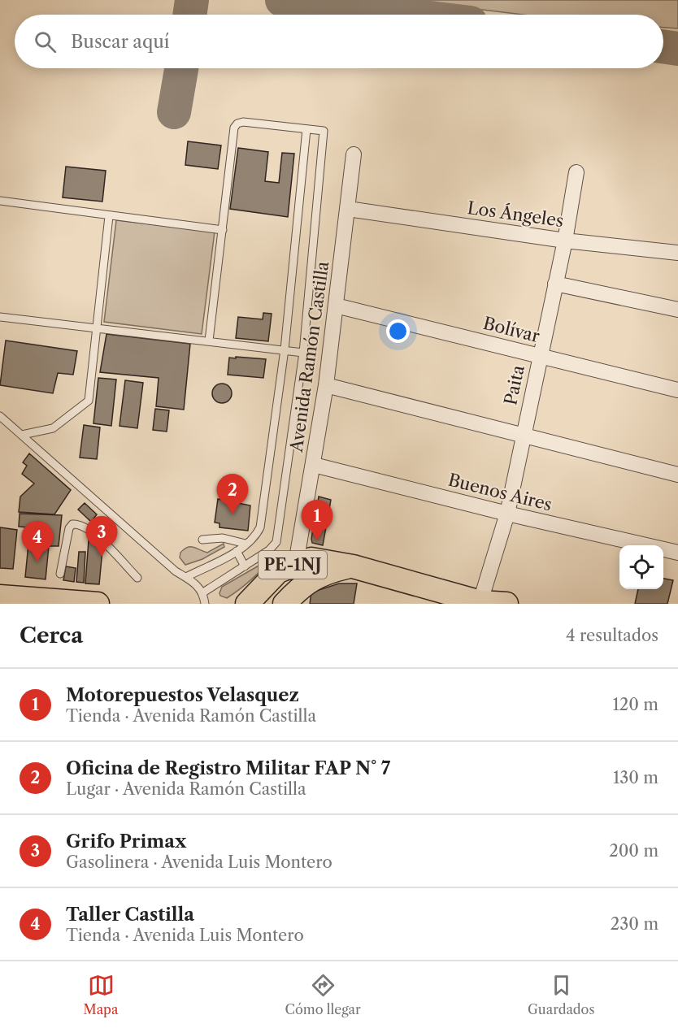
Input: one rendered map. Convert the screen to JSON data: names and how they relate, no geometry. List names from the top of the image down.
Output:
{
  "streets": {
    "main road": ["PE-1NJ"],
    "street": [
      "Los Ángeles",
      "Bolívar",
      "Avenida Ramón Castilla",
      "Paita",
      "Buenos Aires"
    ]
  },
  "crossings": [
    ["Los Ángeles", "Avenida Ramón Castilla"],
    ["Los Ángeles", "Paita"],
    ["Bolívar", "Avenida Ramón Castilla"],
    ["Bolívar", "Paita"],
    ["Avenida Ramón Castilla", "Buenos Aires"],
    ["Avenida Ramón Castilla", "PE-1NJ"],
    ["Paita", "Buenos Aires"],
    ["Paita", "PE-1NJ"]
  ],
  "page": {
    "search": "Buscar aquí",
    "pins": [
      "2",
      "1",
      "3",
      "4"
    ],
    "heading": ["Cerca", "4 resultados"],
    "list": [
      {
        "mark": "1",
        "name": "Motorepuestos Velasquez",
        "note": "Tienda · Avenida Ramón Castilla",
        "value": "120 m"
      },
      {
        "mark": "2",
        "name": "Oficina de Registro Militar FAP N° 7",
        "note": "Lugar · Avenida Ramón Castilla",
        "value": "130 m"
      },
      {
        "mark": "3",
        "name": "Grifo Primax",
        "note": "Gasolinera · Avenida Luis Montero",
        "value": "200 m"
      },
      {
        "mark": "4",
        "name": "Taller Castilla",
        "note": "Tienda · Avenida Luis Montero",
        "value": "230 m"
      }
    ],
    "nav": ["Mapa", "Cómo llegar", "Guardados"]
  }
}
